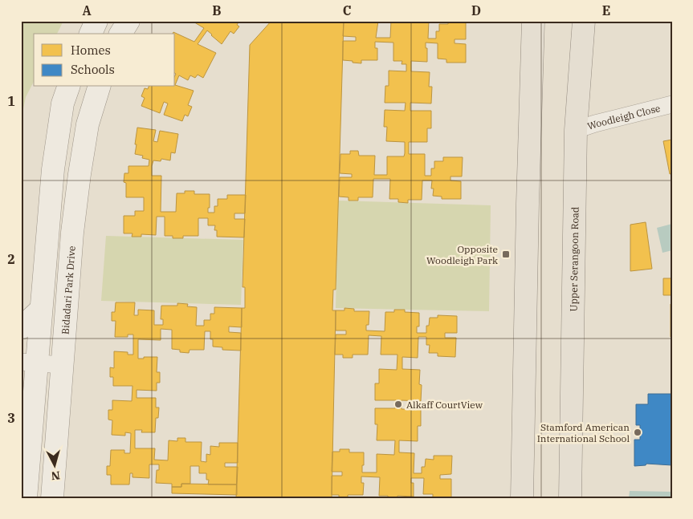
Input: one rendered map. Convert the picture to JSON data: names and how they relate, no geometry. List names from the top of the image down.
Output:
{
  "streets": {
    "main road": ["Upper Serangoon Road"],
    "street": ["Woodleigh Close", "Bidadari Park Drive"]
  },
  "crossings": [
    ["Woodleigh Close", "Upper Serangoon Road"]
  ],
  "places": {
    "transit": ["Opposite Woodleigh Park"],
    "other": ["Alkaff CourtView", "Stamford American International School"]
  },
  "legend": ["Homes", "Schools"],
  "north": "bottom",
  "grid": {
    "columns": [
      "A",
      "B",
      "C",
      "D",
      "E"
    ],
    "rows": ["1", "2", "3"]
  }
}
